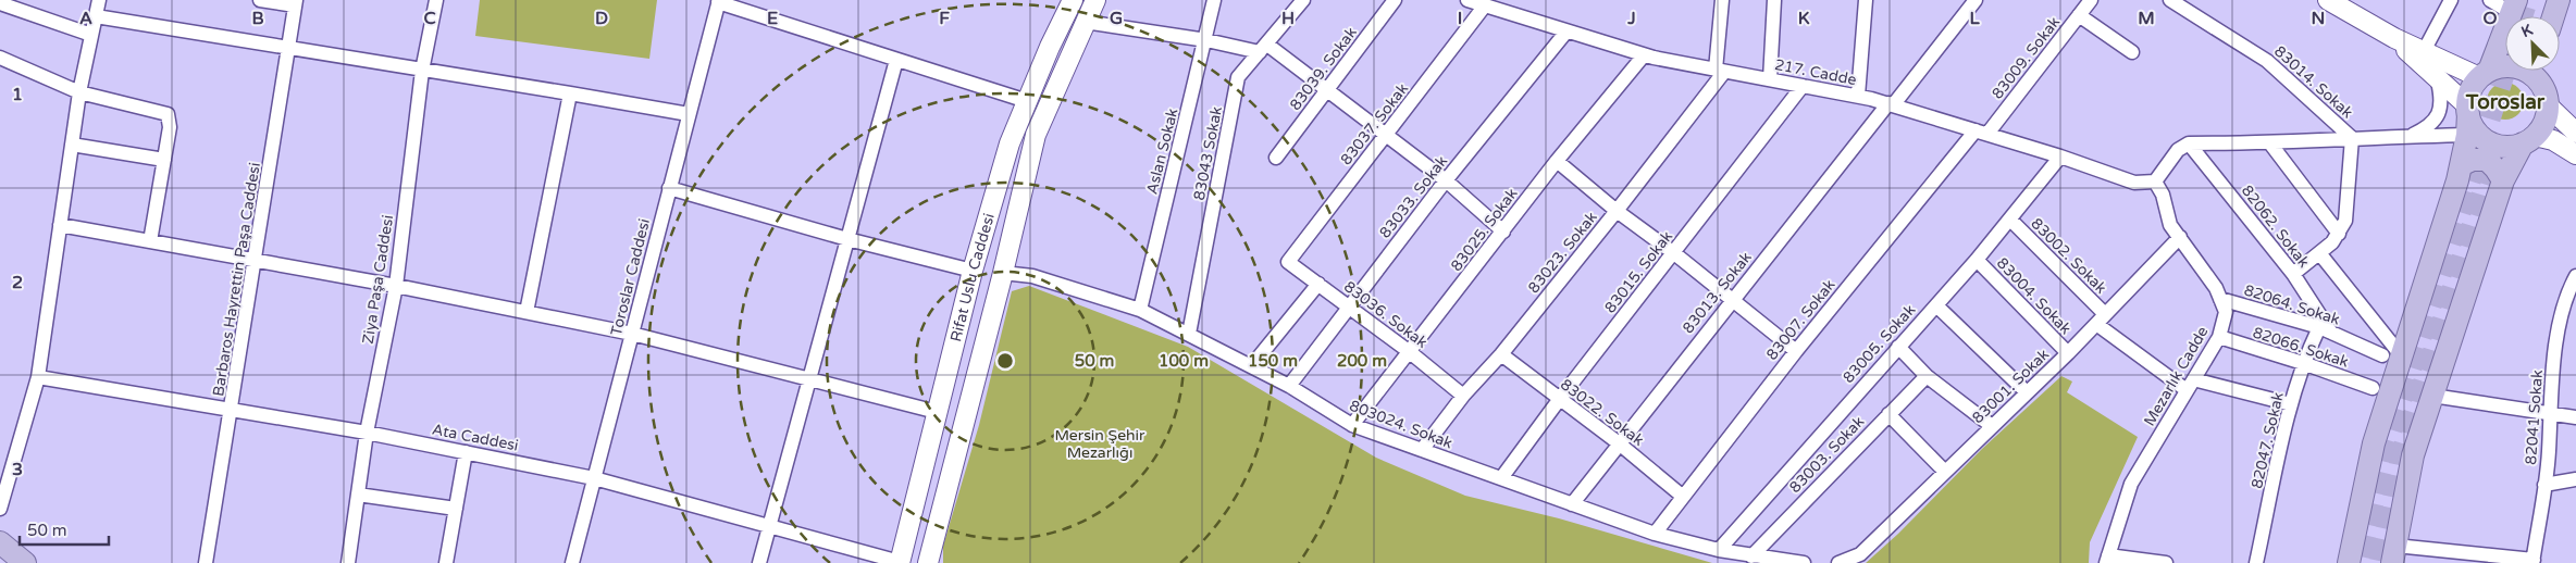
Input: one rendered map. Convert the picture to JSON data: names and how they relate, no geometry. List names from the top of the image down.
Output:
{
  "streets": {
    "main road": ["Rifat Uslu Caddesi"],
    "street": [
      "83009. Sokak",
      "83039. Sokak",
      "217. Cadde",
      "83014. Sokak",
      "83037. Sokak",
      "Aslan Sokak",
      "83043 Sokak",
      "83033. Sokak",
      "82062. Sokak",
      "83025. Sokak",
      "83023. Sokak",
      "83002. Sokak",
      "83015. Sokak",
      "Toroslar Caddesi",
      "Barbaros Hayrettin Paşa Caddesi",
      "Ziya Paşa Caddesi",
      "83013. Sokak",
      "83004. Sokak",
      "82064. Sokak",
      "83036. Sokak",
      "83007. Sokak",
      "83005. Sokak",
      "82066. Sokak",
      "Mezarlık Cadde",
      "83001. Sokak",
      "83022. Sokak",
      "82041 Sokak",
      "803024. Sokak",
      "Ata Caddesi",
      "82047. Sokak",
      "83003. Sokak"
    ]
  },
  "crossings": [
    ["83009. Sokak", "217. Cadde"],
    ["83009. Sokak", "83007. Sokak"],
    ["217. Cadde", "83037. Sokak"],
    ["217. Cadde", "83033. Sokak"],
    ["217. Cadde", "83025. Sokak"],
    ["217. Cadde", "83023. Sokak"],
    ["217. Cadde", "83015. Sokak"],
    ["217. Cadde", "83013. Sokak"],
    ["217. Cadde", "83007. Sokak"],
    ["217. Cadde", "83005. Sokak"],
    ["217. Cadde", "Mezarlık Cadde"],
    ["83037. Sokak", "83036. Sokak"],
    ["Aslan Sokak", "803024. Sokak"],
    ["83043 Sokak", "803024. Sokak"],
    ["83033. Sokak", "83036. Sokak"],
    ["83033. Sokak", "803024. Sokak"],
    ["82062. Sokak", "82064. Sokak"],
    ["82062. Sokak", "82047. Sokak"],
    ["83025. Sokak", "83036. Sokak"],
    ["83025. Sokak", "803024. Sokak"],
    ["83023. Sokak", "83036. Sokak"],
    ["83023. Sokak", "83022. Sokak"],
    ["83023. Sokak", "803024. Sokak"],
    ["83002. Sokak", "83005. Sokak"],
    ["83002. Sokak", "Mezarlık Cadde"],
    ["83002. Sokak", "83001. Sokak"],
    ["83015. Sokak", "83022. Sokak"],
    ["83015. Sokak", "803024. Sokak"],
    ["Toroslar Caddesi", "Ata Caddesi"],
    ["Rifat Uslu Caddesi", "803024. Sokak"],
    ["Rifat Uslu Caddesi", "Ata Caddesi"],
    ["Barbaros Hayrettin Paşa Caddesi", "Ata Caddesi"],
    ["Ziya Paşa Caddesi", "Ata Caddesi"],
    ["83013. Sokak", "83022. Sokak"],
    ["83013. Sokak", "803024. Sokak"],
    ["83004. Sokak", "83005. Sokak"],
    ["83004. Sokak", "83001. Sokak"],
    ["82064. Sokak", "Mezarlık Cadde"],
    ["82064. Sokak", "82047. Sokak"],
    ["83007. Sokak", "83022. Sokak"],
    ["83007. Sokak", "803024. Sokak"],
    ["83005. Sokak", "803024. Sokak"],
    ["82066. Sokak", "Mezarlık Cadde"],
    ["82066. Sokak", "82047. Sokak"],
    ["Mezarlık Cadde", "83001. Sokak"],
    ["803024. Sokak", "83003. Sokak"]
  ],
  "districts": ["Toroslar"],
  "parks": ["Mersin Şehir Mezarlığı"],
  "scale_bar": "50 m",
  "north": "top left",
  "grid": {
    "columns": [
      "A",
      "B",
      "C",
      "D",
      "E",
      "F",
      "G",
      "H",
      "I",
      "J",
      "K",
      "L",
      "M",
      "N",
      "O"
    ],
    "rows": ["1", "2", "3"]
  },
  "rings": [
    "50 m",
    "100 m",
    "150 m",
    "200 m"
  ]
}
